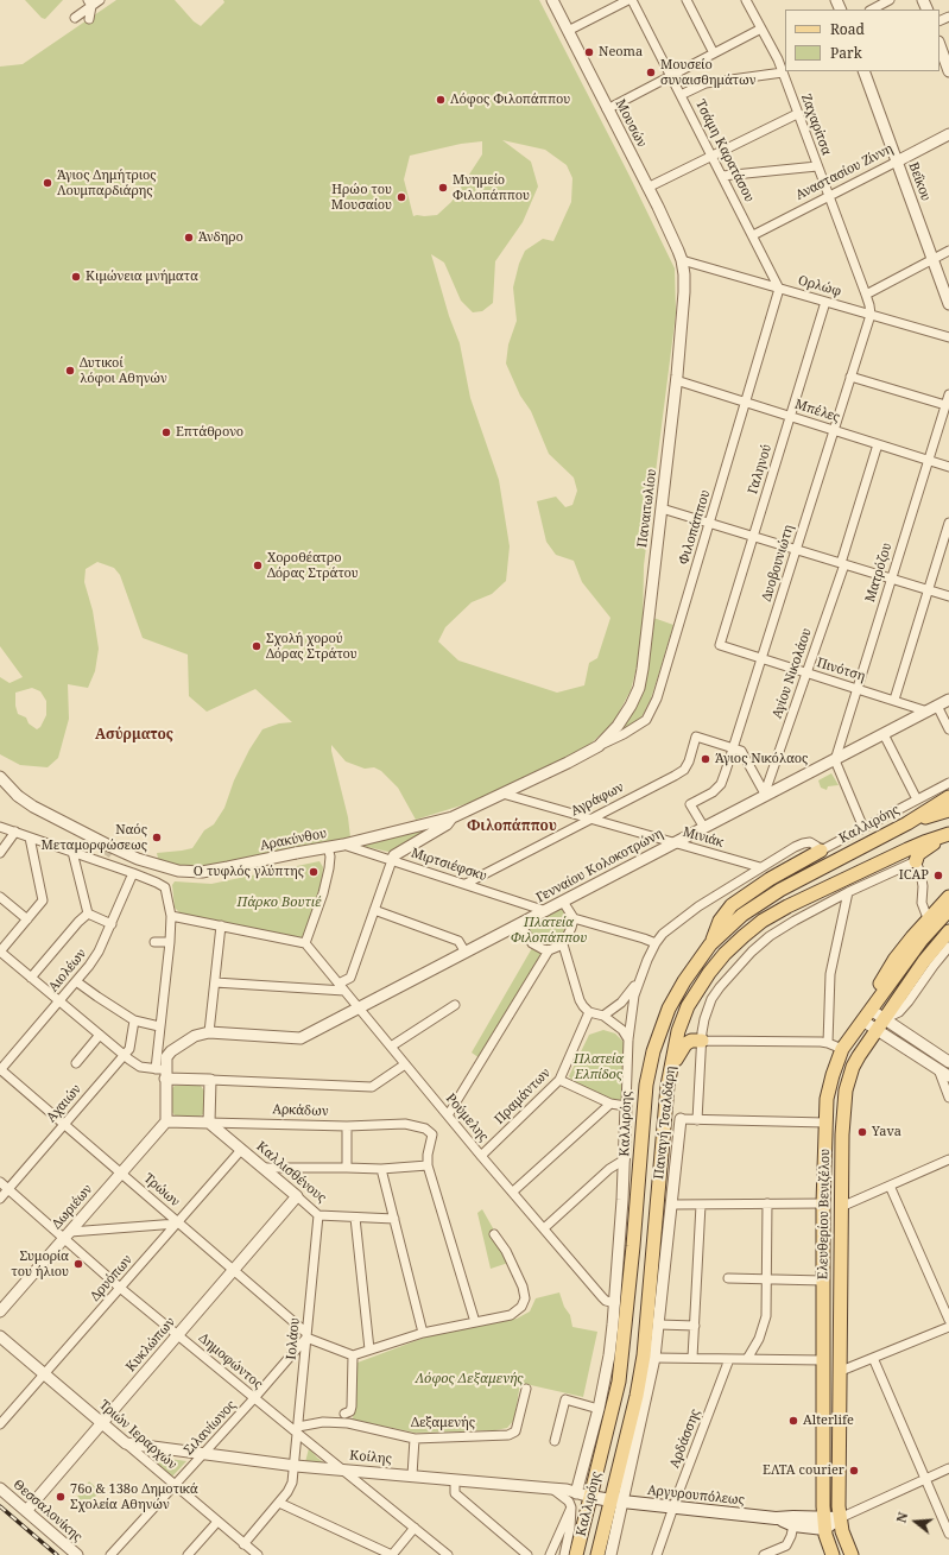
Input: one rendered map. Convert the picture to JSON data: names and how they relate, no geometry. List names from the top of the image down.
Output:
{
  "streets": {
    "main road": [
      "Καλλιρόης",
      "Παναγή Τσαλδάρη",
      "Ελευθερίου Βενιζέλου",
      "Κοίλης",
      "Αργυρουπόλεως"
    ],
    "street": [
      "Μουσών",
      "Ζαχαρίτσα",
      "Τσάμη Καρατάσου",
      "Αναστασίου Ζίννη",
      "Βεΐκου",
      "Ορλώφ",
      "Μπέλες",
      "Γαληνού",
      "Παναιτωλίου",
      "Φιλοπάππου",
      "Δυοβουνιώτη",
      "Ματρόζου",
      "Πινότση",
      "Αγίου Νικολάου",
      "Αγράφων",
      "Μινιάκ",
      "Αρακύνθου",
      "Μιρτσιέφσκυ",
      "Γενναίου Κολοκοτρώνη",
      "Αιολέων",
      "Πραμάντων",
      "Αχαιών",
      "Αρκάδων",
      "Ρούμελης",
      "Καλλισθένους",
      "Τρώων",
      "Δωριέων",
      "Δρυόπων",
      "Ιολάου",
      "Κυκλώπων",
      "Δημοφώντος",
      "Δεξαμενής",
      "Σιλανίωνος",
      "Τριών Ιεραρχών",
      "Αρδάσσης",
      "Θεσσαλονίκης"
    ]
  },
  "crossings": [
    ["Μουσών", "Ορλώφ"],
    ["Μουσών", "Παναιτωλίου"],
    ["Ζαχαρίτσα", "Αναστασίου Ζίννη"],
    ["Ζαχαρίτσα", "Ορλώφ"],
    ["Ζαχαρίτσα", "Δυοβουνιώτη"],
    ["Τσάμη Καρατάσου", "Αναστασίου Ζίννη"],
    ["Τσάμη Καρατάσου", "Ορλώφ"],
    ["Τσάμη Καρατάσου", "Φιλοπάππου"],
    ["Αναστασίου Ζίννη", "Βεΐκου"],
    ["Ορλώφ", "Γαληνού"],
    ["Ορλώφ", "Παναιτωλίου"],
    ["Ορλώφ", "Φιλοπάππου"],
    ["Ορλώφ", "Δυοβουνιώτη"],
    ["Μπέλες", "Γαληνού"],
    ["Μπέλες", "Παναιτωλίου"],
    ["Μπέλες", "Φιλοπάππου"],
    ["Μπέλες", "Δυοβουνιώτη"],
    ["Μπέλες", "Ματρόζου"],
    ["Μπέλες", "Αγίου Νικολάου"],
    ["Γαληνού", "Πινότση"],
    ["Παναιτωλίου", "Φιλοπάππου"],
    ["Παναιτωλίου", "Αρακύνθου"],
    ["Φιλοπάππου", "Αρακύνθου"],
    ["Δυοβουνιώτη", "Πινότση"],
    ["Δυοβουνιώτη", "Αγράφων"],
    ["Δυοβουνιώτη", "Γενναίου Κολοκοτρώνη"],
    ["Ματρόζου", "Πινότση"],
    ["Ματρόζου", "Γενναίου Κολοκοτρώνη"],
    ["Πινότση", "Αγίου Νικολάου"],
    ["Πινότση", "Γενναίου Κολοκοτρώνη"],
    ["Αγίου Νικολάου", "Γενναίου Κολοκοτρώνη"],
    ["Αγράφων", "Μινιάκ"],
    ["Αγράφων", "Μιρτσιέφσκυ"],
    ["Καλλιρόης", "Μινιάκ"],
    ["Καλλιρόης", "Ρούμελης"],
    ["Καλλιρόης", "Κοίλης"],
    ["Μινιάκ", "Αρακύνθου"],
    ["Μινιάκ", "Γενναίου Κολοκοτρώνη"],
    ["Αρακύνθου", "Μιρτσιέφσκυ"],
    ["Μιρτσιέφσκυ", "Γενναίου Κολοκοτρώνη"],
    ["Γενναίου Κολοκοτρώνη", "Ρούμελης"],
    ["Αιολέων", "Τρώων"],
    ["Πραμάντων", "Ρούμελης"],
    ["Αχαιών", "Τρώων"],
    ["Αχαιών", "Δημοφώντος"],
    ["Αρκάδων", "Καλλισθένους"],
    ["Αρκάδων", "Δωριέων"],
    ["Παναγή Τσαλδάρη", "Ελευθερίου Βενιζέλου"],
    ["Παναγή Τσαλδάρη", "Κοίλης"],
    ["Παναγή Τσαλδάρη", "Αργυρουπόλεως"],
    ["Καλλισθένους", "Δρυόπων"],
    ["Καλλισθένους", "Ιολάου"],
    ["Καλλισθένους", "Κυκλώπων"],
    ["Τρώων", "Δωριέων"],
    ["Τρώων", "Δρυόπων"],
    ["Τρώων", "Ιολάου"],
    ["Τρώων", "Κυκλώπων"],
    ["Τρώων", "Σιλανίωνος"],
    ["Δωριέων", "Δημοφώντος"],
    ["Ελευθερίου Βενιζέλου", "Αργυρουπόλεως"],
    ["Δρυόπων", "Δημοφώντος"],
    ["Δρυόπων", "Τριών Ιεραρχών"],
    ["Ιολάου", "Δημοφώντος"],
    ["Ιολάου", "Δεξαμενής"],
    ["Ιολάου", "Σιλανίωνος"],
    ["Ιολάου", "Τριών Ιεραρχών"],
    ["Ιολάου", "Κοίλης"],
    ["Κυκλώπων", "Δημοφώντος"],
    ["Κυκλώπων", "Τριών Ιεραρχών"],
    ["Κυκλώπων", "Θεσσαλονίκης"],
    ["Δημοφώντος", "Δεξαμενής"],
    ["Δημοφώντος", "Σιλανίωνος"],
    ["Δημοφώντος", "Κοίλης"],
    ["Σιλανίωνος", "Τριών Ιεραρχών"],
    ["Σιλανίωνος", "Κοίλης"],
    ["Τριών Ιεραρχών", "Κοίλης"],
    ["Αρδάσσης", "Αργυρουπόλεως"],
    ["Κοίλης", "Αργυρουπόλεως"]
  ],
  "districts": ["Ασύρματος", "Φιλοπάππου"],
  "parks": [
    "Πάρκο Βουτιέ",
    "Πλατεία Φιλοπάππου",
    "Πλατεία Ελπίδος",
    "Λόφος Δεξαμενής"
  ],
  "places": [
    "Neoma",
    "Μουσείο συναισθημάτων",
    "Λόφος Φιλοπάππου",
    "Άγιος Δημήτριος Λουμπαρδιάρης",
    "Μνημείο Φιλοπάππου",
    "Ηρώο του Μουσαίου",
    "Άνδηρο",
    "Κιμώνεια μνήματα",
    "Δυτικοί λόφοι Αθηνών",
    "Επτάθρονο",
    "Χοροθέατρο Δόρας Στράτου",
    "Σχολή χορού Δόρας Στράτου",
    "Άγιος Νικόλαος",
    "Ναός Μεταμορφώσεως",
    "Ο τυφλός γλύπτης",
    "ICAP",
    "Yava",
    "Συμορία του ήλιου",
    "Alterlife",
    "ΕΛΤΑ courier",
    "76ο & 138ο Δημοτικά Σχολεία Αθηνών"
  ],
  "legend": ["Road", "Park"],
  "north": "left"
}
